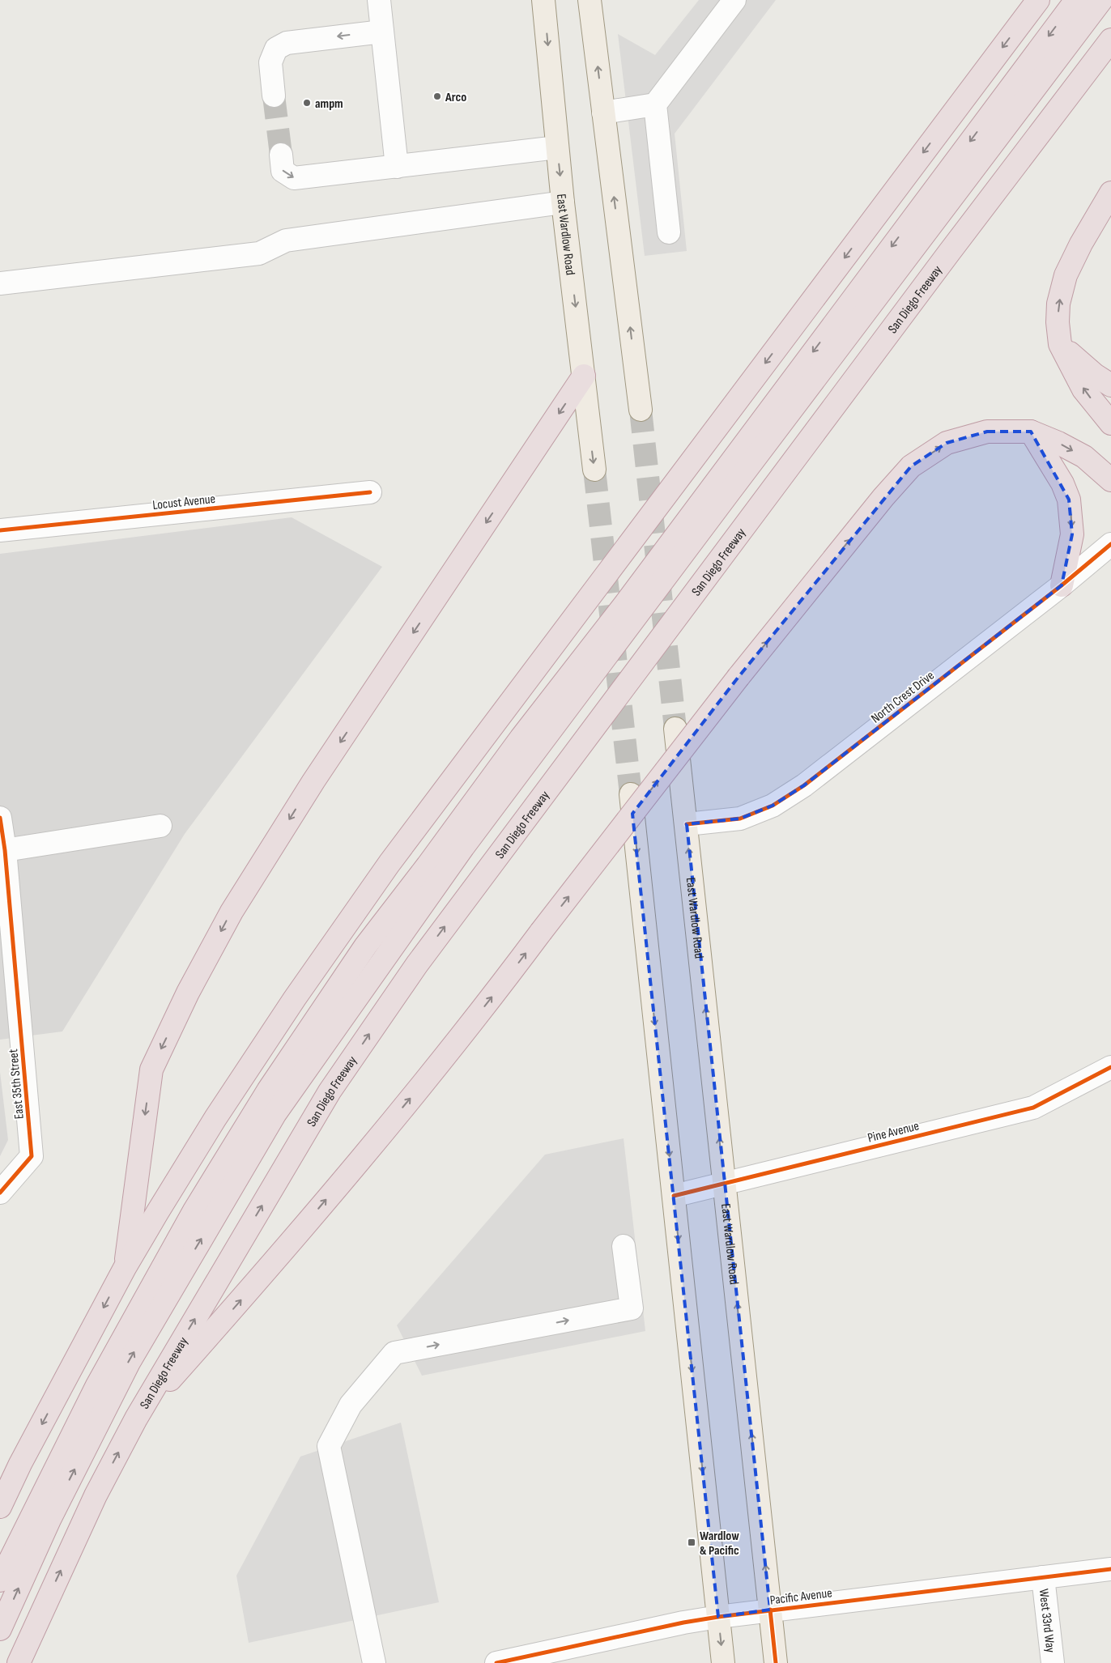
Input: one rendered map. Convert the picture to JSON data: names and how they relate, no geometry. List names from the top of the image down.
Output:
{
  "streets": {
    "highway": ["San Diego Freeway"],
    "main road": ["East Wardlow Road"],
    "street": [
      "Locust Avenue",
      "North Crest Drive",
      "East 35th Street",
      "Pine Avenue",
      "Pacific Avenue",
      "West 33rd Way"
    ]
  },
  "crossings": [
    ["East Wardlow Road", "North Crest Drive"],
    ["East Wardlow Road", "Pine Avenue"],
    ["East Wardlow Road", "Pacific Avenue"],
    ["Pacific Avenue", "West 33rd Way"]
  ],
  "places": {
    "other": ["Arco", "ampm"],
    "transit": ["Wardlow & Pacific"]
  }
}
